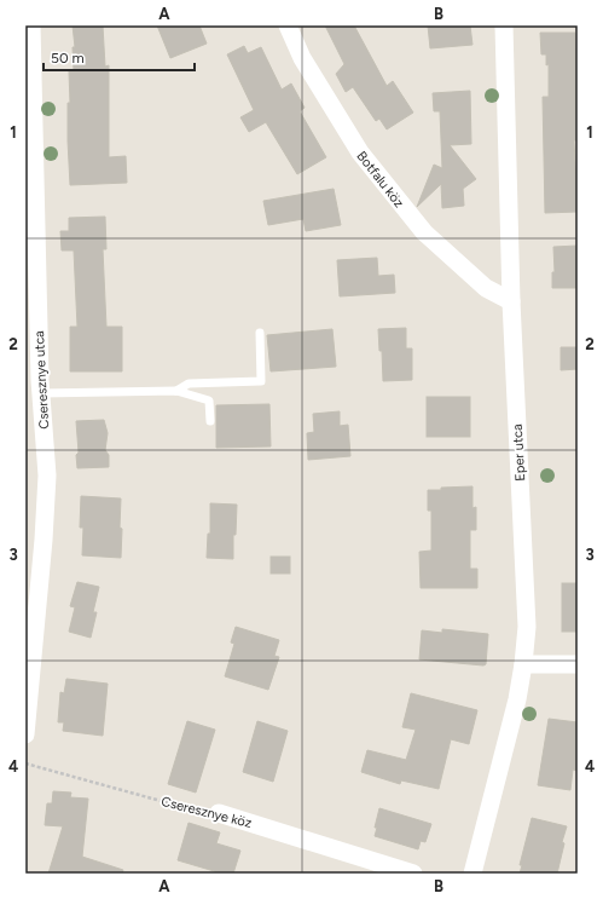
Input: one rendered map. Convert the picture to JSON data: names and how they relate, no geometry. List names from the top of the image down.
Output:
{
  "streets": {
    "street": [
      "Botfalu köz",
      "Cseresznye utca",
      "Eper utca",
      "Cseresznye köz"
    ]
  },
  "crossings": [
    ["Botfalu köz", "Eper utca"]
  ],
  "scale_bar": "50 m",
  "grid": {
    "columns": ["A", "B"],
    "rows": [
      "1",
      "2",
      "3",
      "4"
    ]
  }
}
